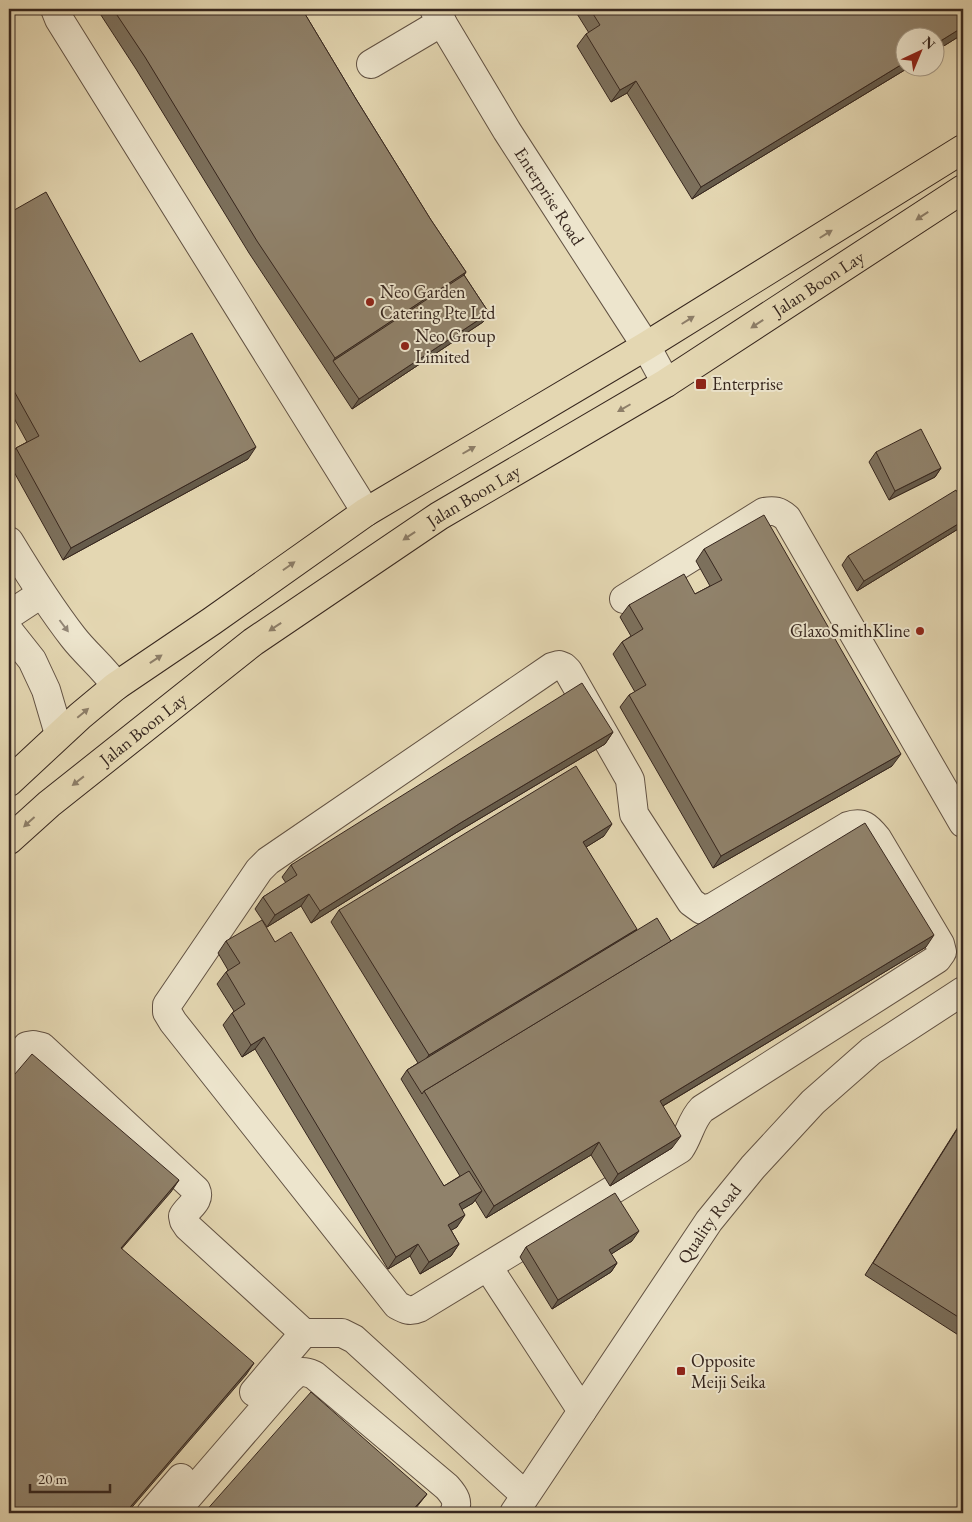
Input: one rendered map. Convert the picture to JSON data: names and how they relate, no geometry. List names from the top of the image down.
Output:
{
  "streets": {
    "main road": ["Jalan Boon Lay"],
    "street": ["Enterprise Road", "Quality Road"]
  },
  "crossings": [
    ["Enterprise Road", "Jalan Boon Lay"]
  ],
  "places": {
    "other": ["Neo Garden Catering Pte Ltd", "Neo Group Limited", "GlaxoSmithKline"],
    "transit": ["Enterprise", "Opposite Meiji Seika"]
  },
  "scale_bar": "20 m",
  "north": "top right"
}
